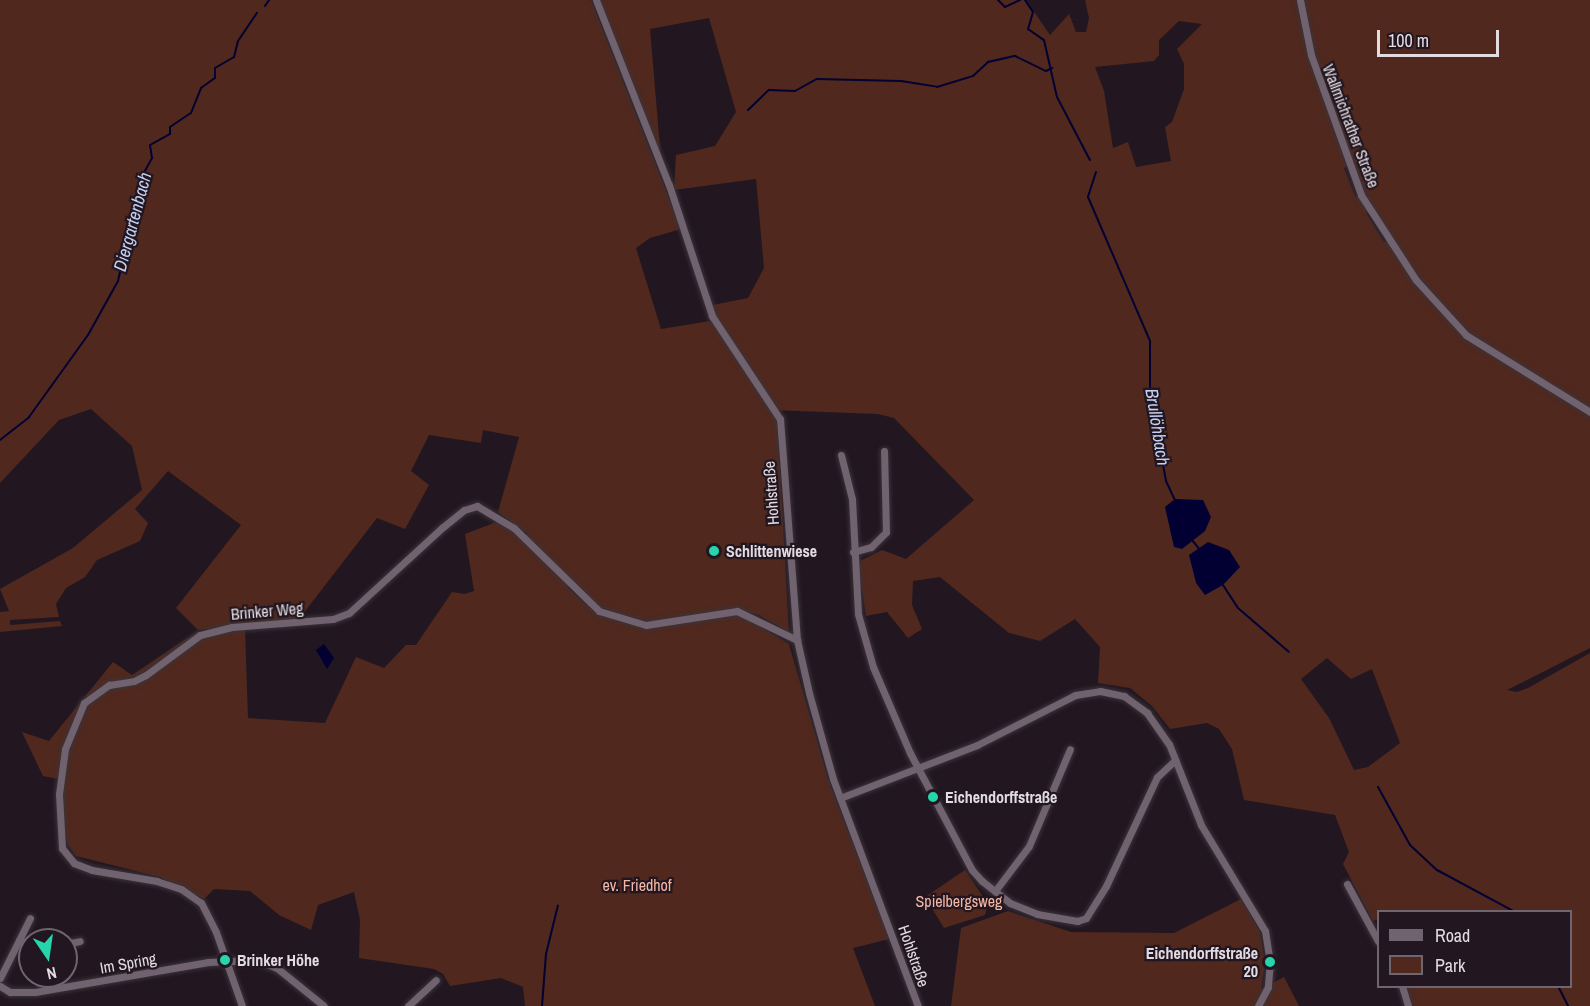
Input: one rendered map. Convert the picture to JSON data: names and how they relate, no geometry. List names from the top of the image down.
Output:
{
  "streets": {
    "street": [
      "Wallmichrather Straße",
      "Hohlstraße",
      "Brinker Weg",
      "Im Spring"
    ]
  },
  "crossings": [
    ["Hohlstraße", "Brinker Weg"],
    ["Brinker Weg", "Im Spring"]
  ],
  "water": ["Diergartenbach", "Brullöhbach"],
  "parks": ["ev. Friedhof", "Spielbergsweg"],
  "places": [
    "Schlittenwiese",
    "Eichendorffstraße",
    "Brinker Höhe",
    "Eichendorffstraße 20"
  ],
  "legend": ["Road", "Park"],
  "scale_bar": "100 m",
  "north": "bottom"
}
